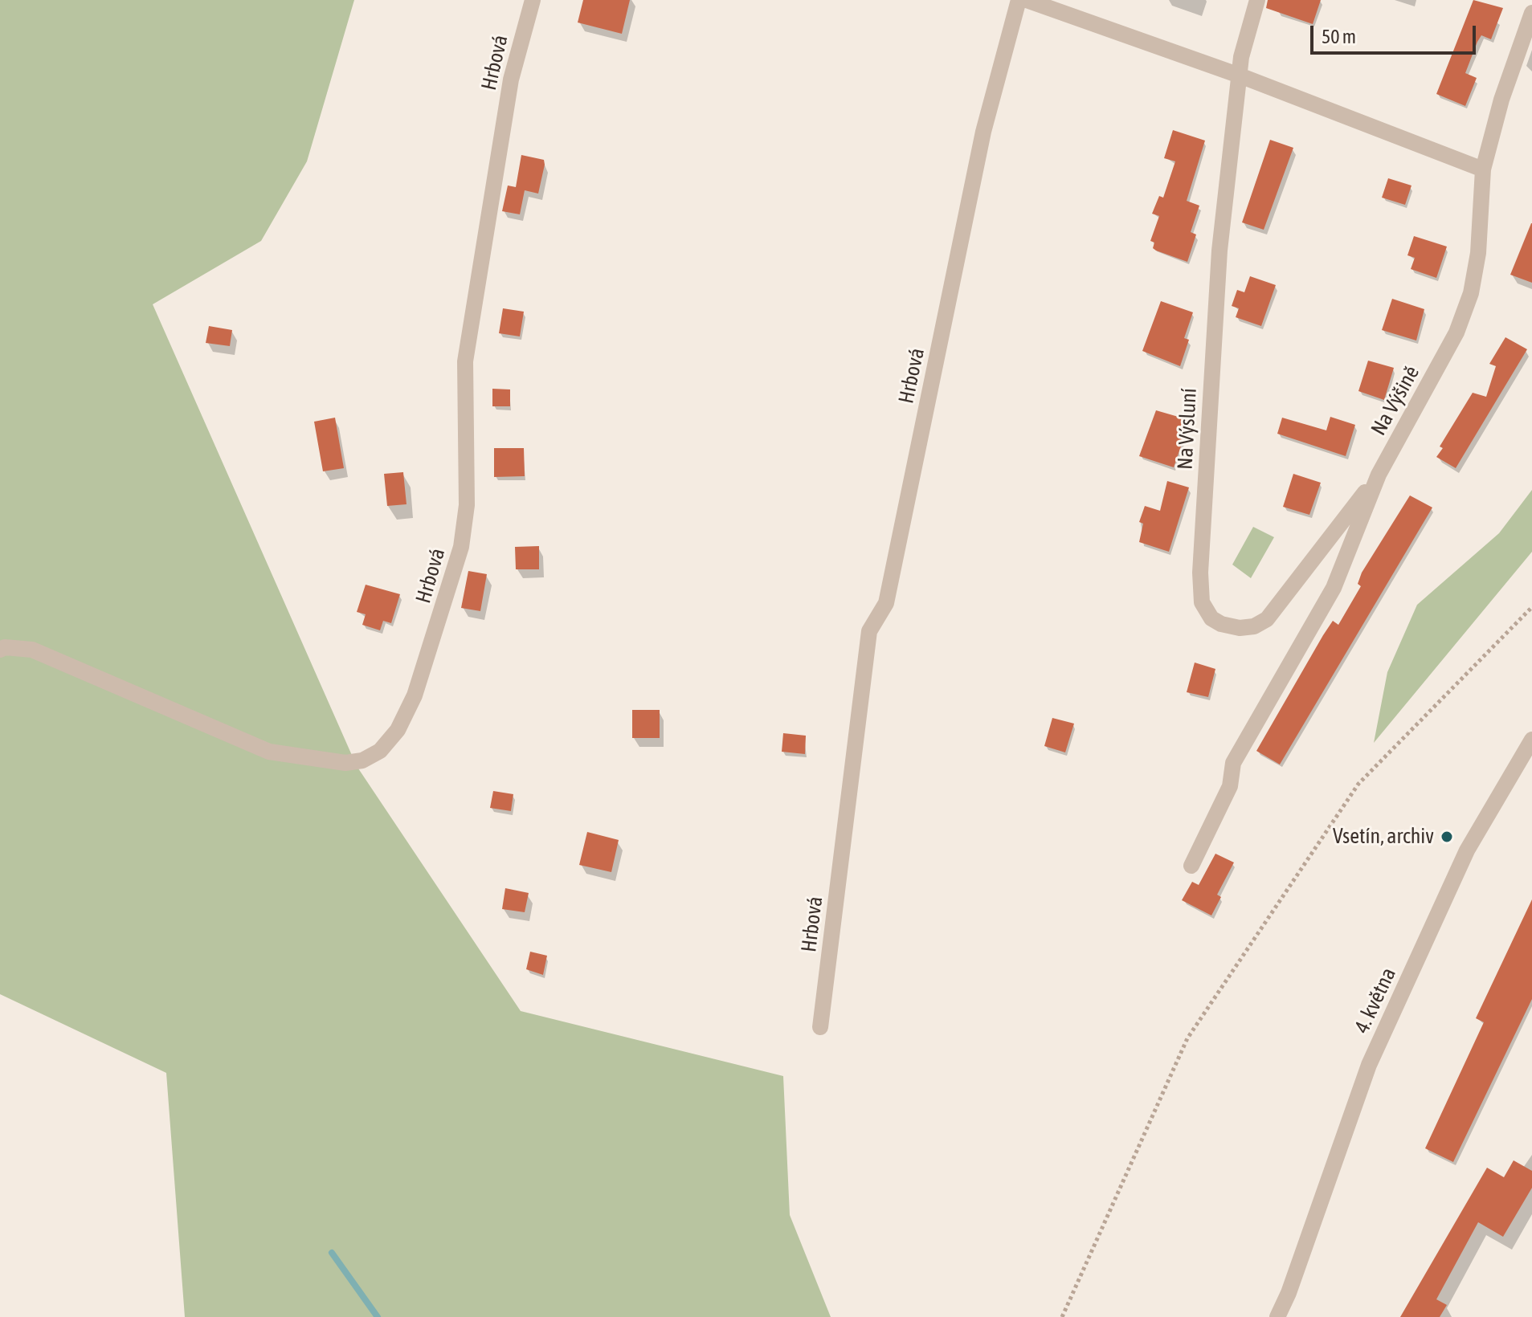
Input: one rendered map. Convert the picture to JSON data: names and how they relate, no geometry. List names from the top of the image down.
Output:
{
  "streets": {
    "street": [
      "Hrbová",
      "Na Výšině",
      "Na Výsluní",
      "4. května"
    ]
  },
  "crossings": [
    ["Na Výšině", "Na Výsluní"]
  ],
  "places": ["Vsetín, archiv"],
  "scale_bar": "50 m"
}
